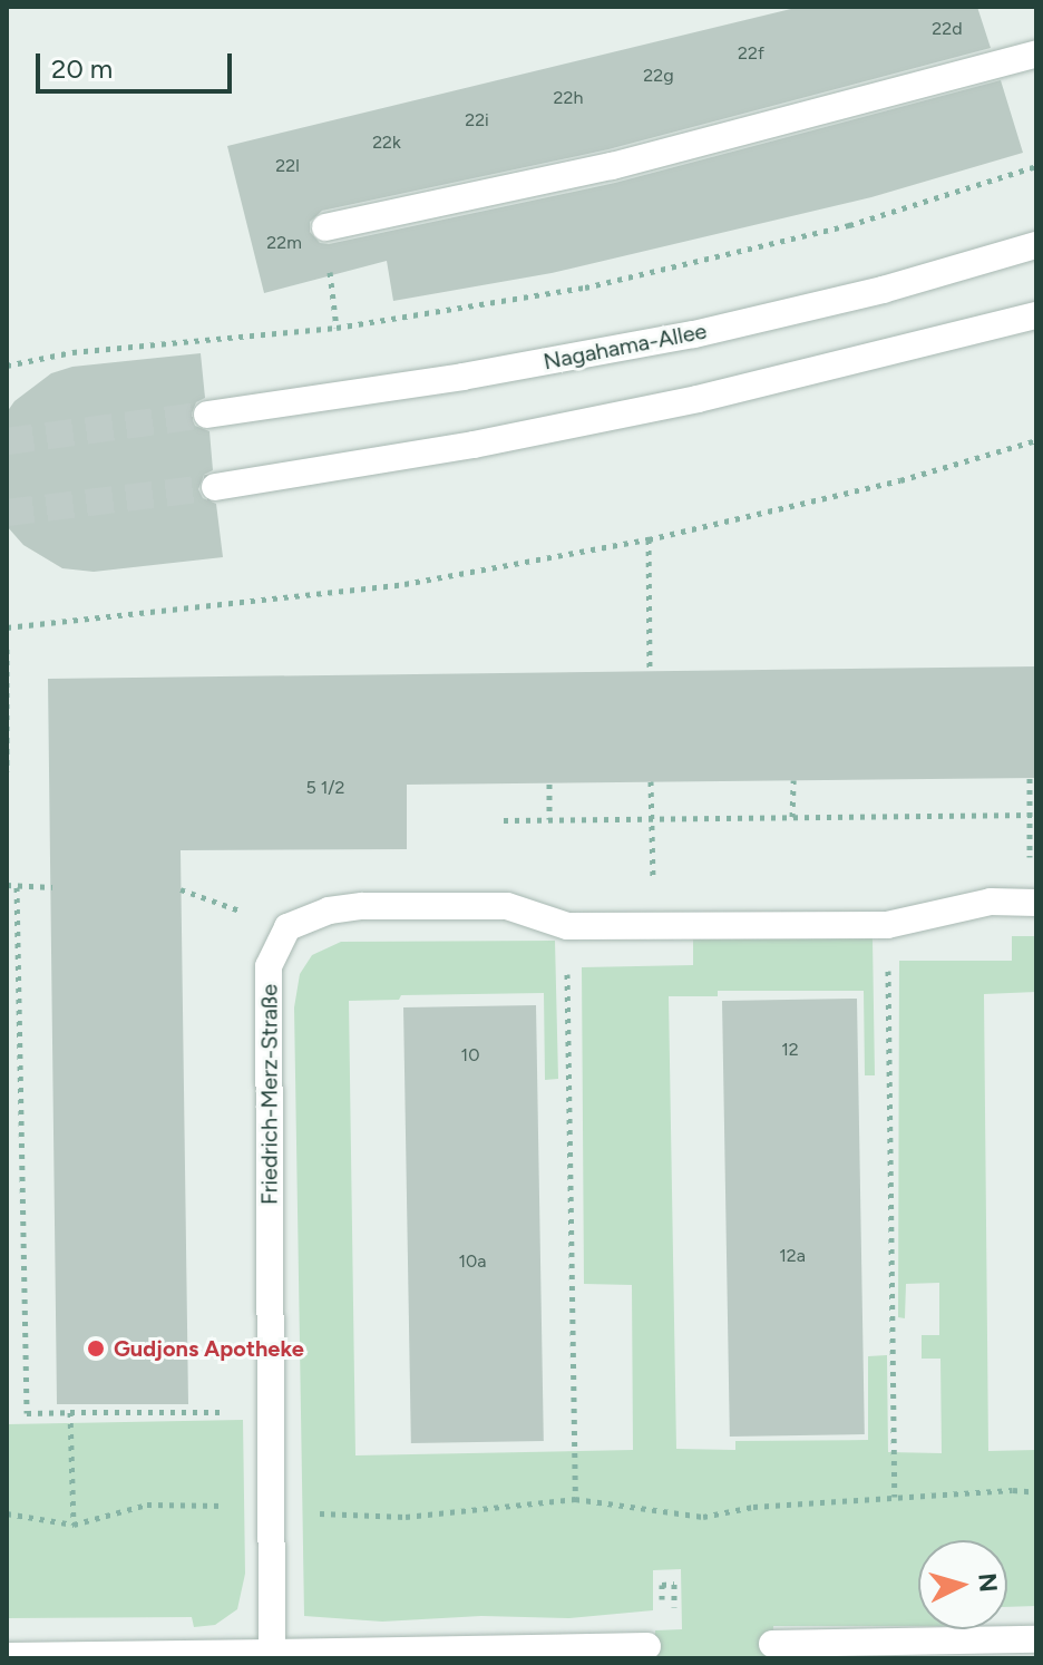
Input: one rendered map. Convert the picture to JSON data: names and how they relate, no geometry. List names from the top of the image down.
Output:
{
  "streets": {
    "street": ["Nagahama-Allee", "Friedrich-Merz-Straße"]
  },
  "places": ["Gudjons Apotheke"],
  "house_numbers": [
    "22d",
    "22f",
    "22g",
    "22h",
    "22i",
    "22k",
    "22l",
    "22m",
    "5 1/2",
    "12",
    "10",
    "12a",
    "10a"
  ],
  "scale_bar": "20 m",
  "north": "right"
}
